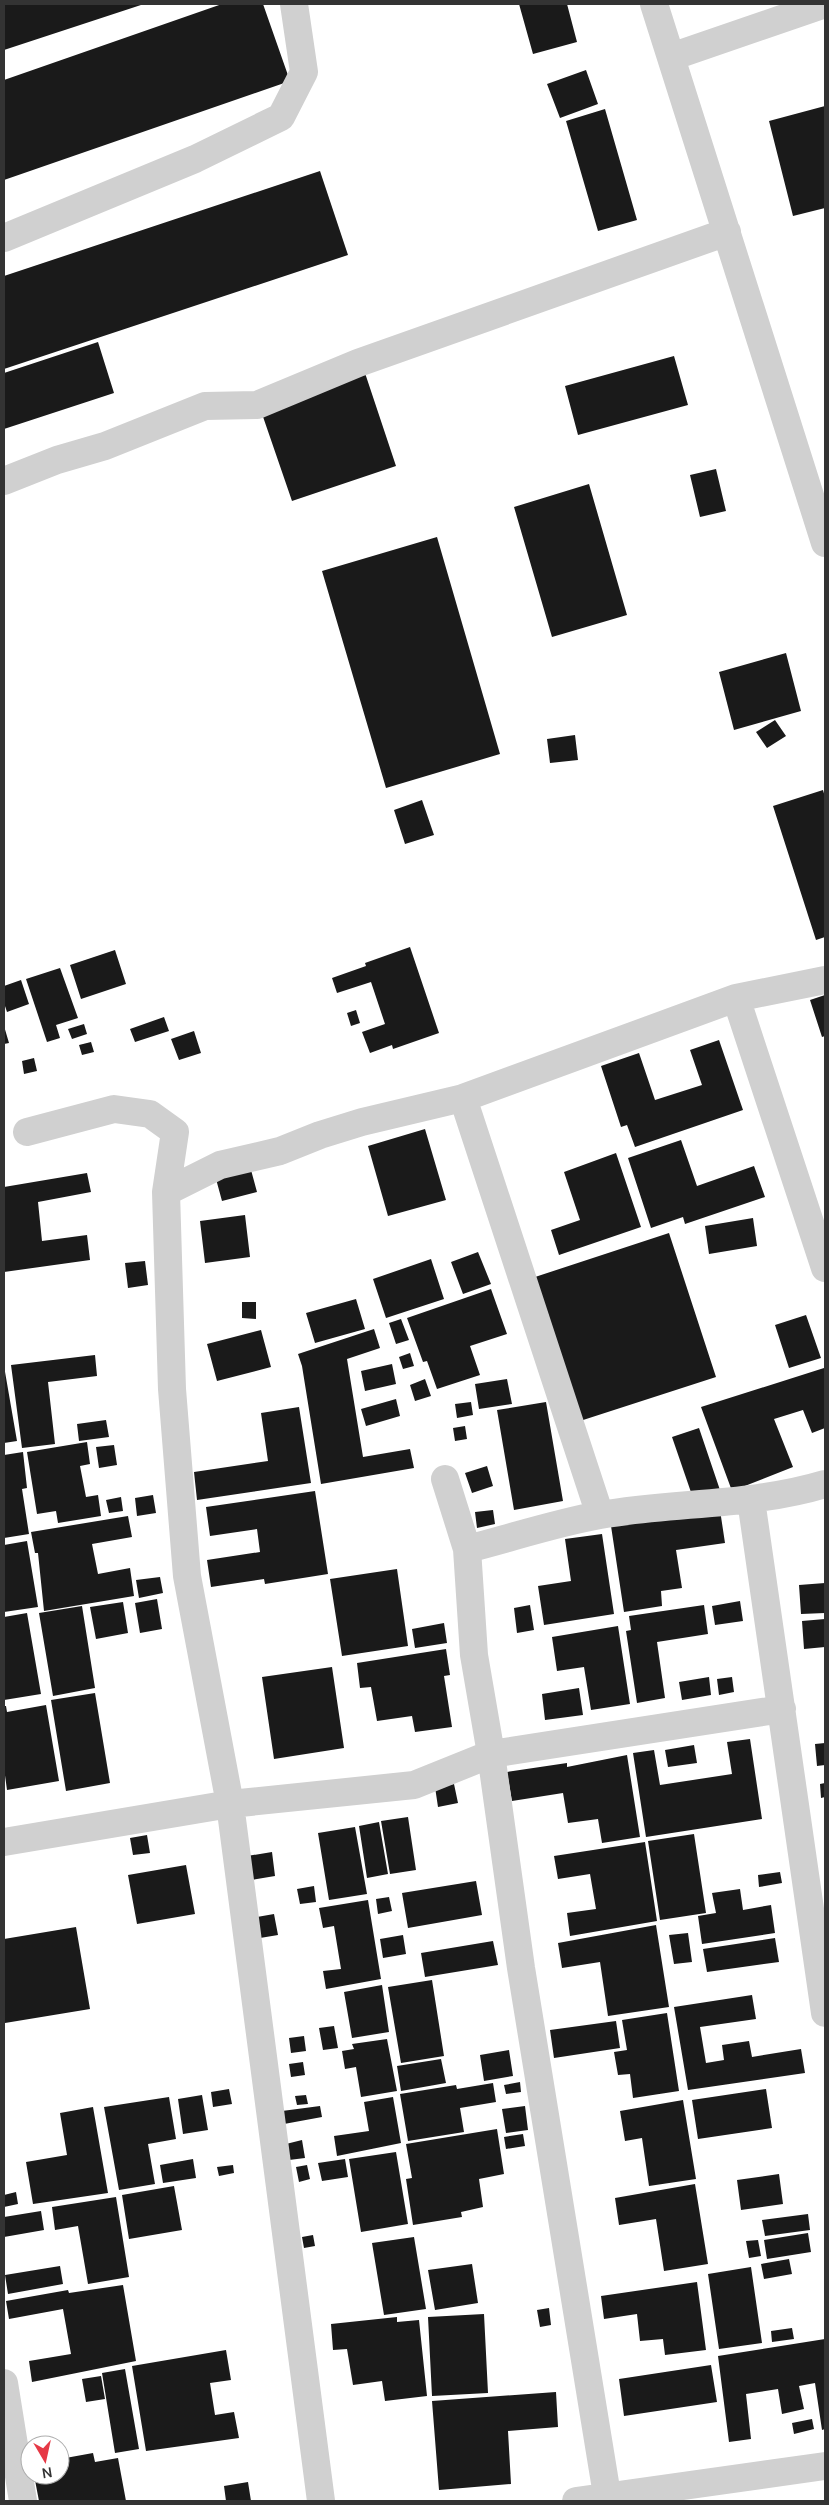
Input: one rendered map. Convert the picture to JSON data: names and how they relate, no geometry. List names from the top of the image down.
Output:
{
  "north": "bottom"
}
